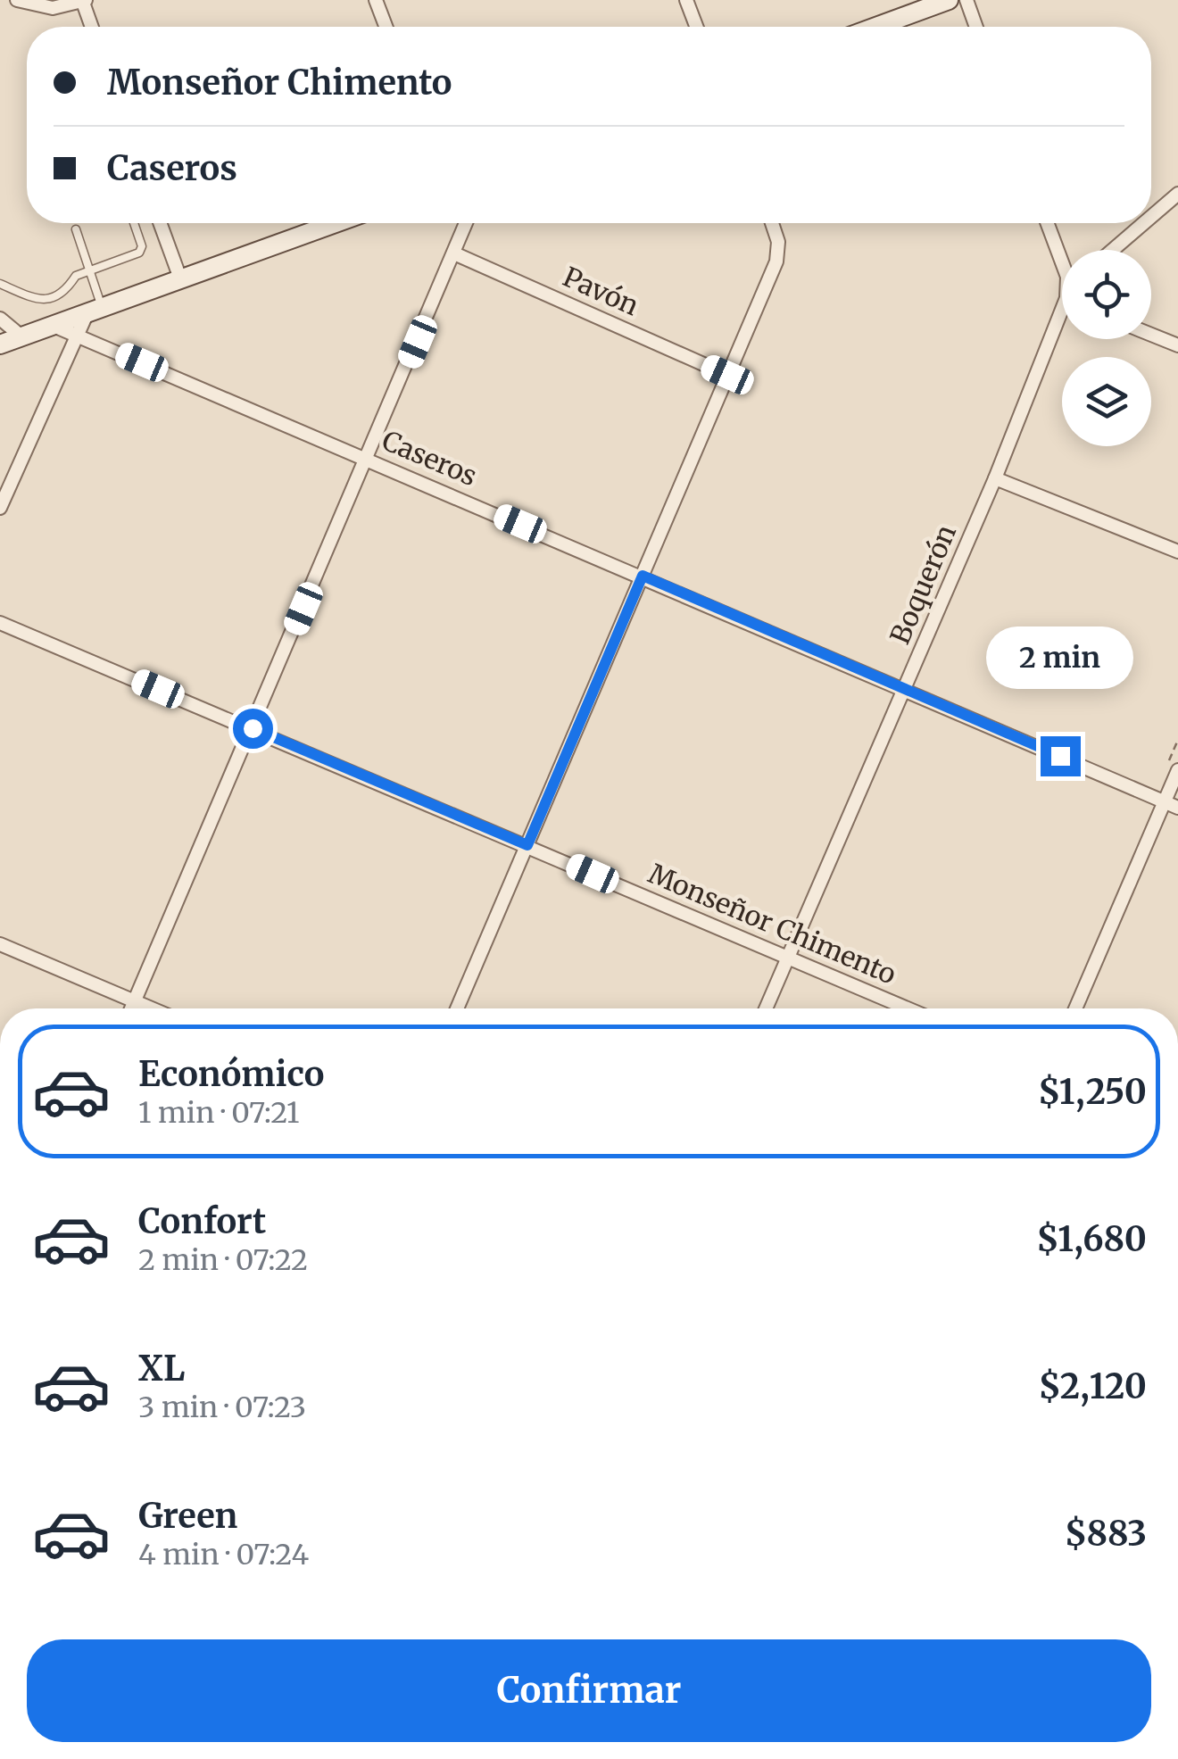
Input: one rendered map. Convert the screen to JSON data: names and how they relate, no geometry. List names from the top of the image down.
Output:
{
  "streets": {
    "street": [
      "Pavón",
      "Caseros",
      "Boquerón",
      "Monseñor Chimento"
    ]
  },
  "crossings": [
    ["Caseros", "Boquerón"],
    ["Boquerón", "Monseñor Chimento"]
  ],
  "page": {
    "banner": ["Monseñor Chimento", "Caseros"],
    "bubble": "2 min",
    "list": [
      {
        "name": "Económico",
        "note": "1 min · 07:21",
        "value": "$1,250"
      },
      {
        "name": "Confort",
        "note": "2 min · 07:22",
        "value": "$1,680"
      },
      {
        "name": "XL",
        "note": "3 min · 07:23",
        "value": "$2,120"
      },
      {
        "name": "Green",
        "note": "4 min · 07:24",
        "value": "$883"
      }
    ],
    "buttons": "Confirmar"
  }
}
